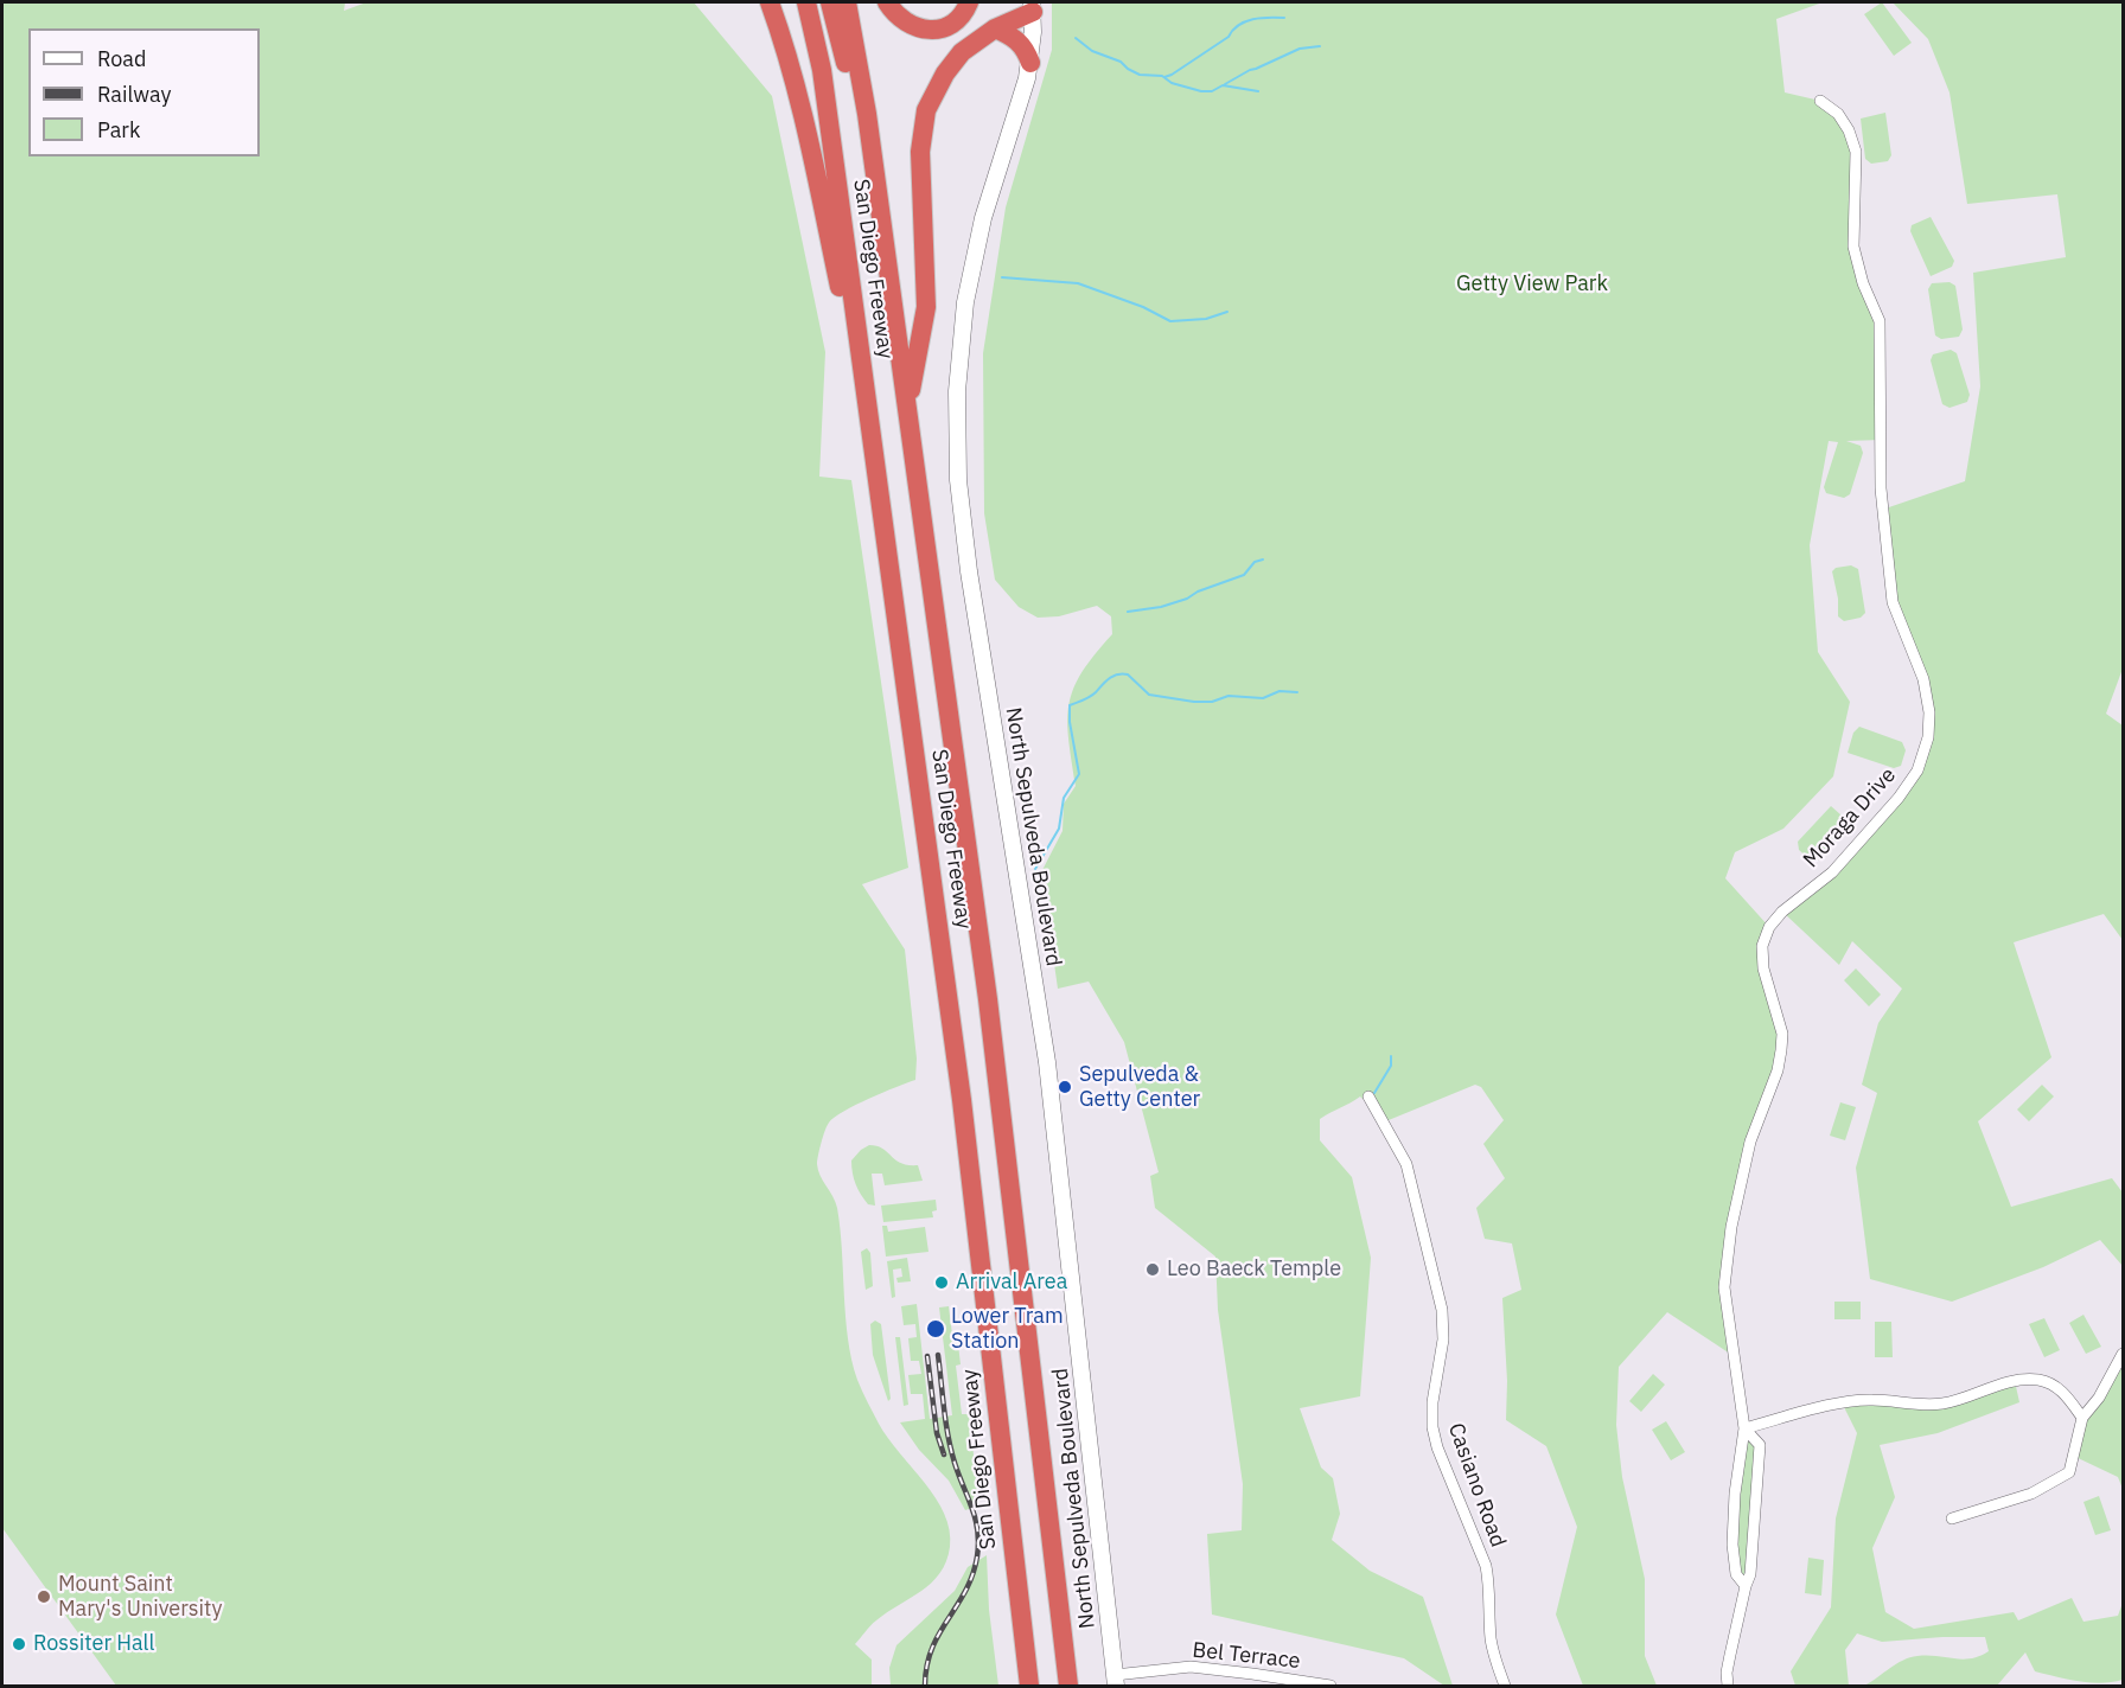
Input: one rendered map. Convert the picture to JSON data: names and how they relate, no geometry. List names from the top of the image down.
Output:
{
  "streets": {
    "highway": ["San Diego Freeway"],
    "main road": ["North Sepulveda Boulevard"],
    "street": ["Moraga Drive", "Casiano Road", "Bel Terrace"]
  },
  "crossings": [
    ["North Sepulveda Boulevard", "Bel Terrace"]
  ],
  "parks": ["Getty View Park"],
  "places": [
    "Sepulveda & Getty Center",
    "Leo Baeck Temple",
    "Arrival Area",
    "Lower Tram Station",
    "Mount Saint Mary's University",
    "Rossiter Hall"
  ],
  "legend": ["Road", "Railway", "Park"]
}
